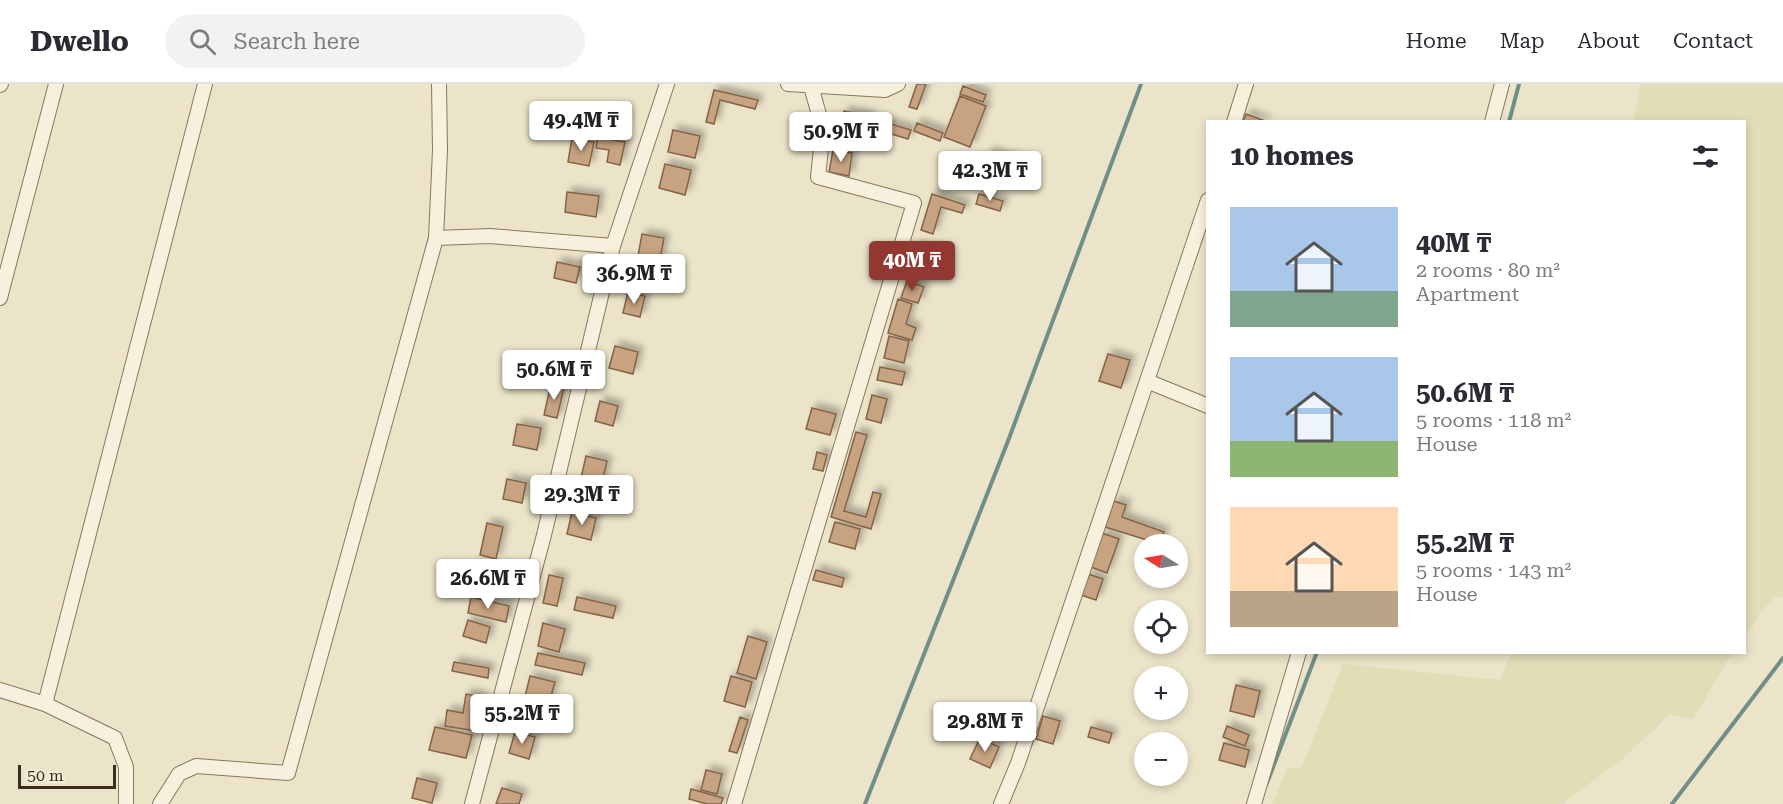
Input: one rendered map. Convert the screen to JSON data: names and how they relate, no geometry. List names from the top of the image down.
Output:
{
  "scale_bar": "50 m",
  "north": "left",
  "page": {
    "header": "Dwello",
    "search": "Search here",
    "nav": [
      "Home",
      "Map",
      "About",
      "Contact"
    ],
    "price": [
      "49.4M ₸",
      "50.9M ₸",
      "42.3M ₸",
      "40M ₸",
      "36.9M ₸",
      "50.6M ₸",
      "29.3M ₸",
      "26.6M ₸",
      "55.2M ₸",
      "29.8M ₸"
    ],
    "heading": "10 homes",
    "list": [
      {
        "name": "40M ₸",
        "note": "2 rooms · 80 m² · Apartment"
      },
      {
        "name": "50.6M ₸",
        "note": "5 rooms · 118 m² · House"
      },
      {
        "name": "55.2M ₸",
        "note": "5 rooms · 143 m² · House"
      }
    ],
    "map_buttons": ["+", "−"],
    "scale": "50 m"
  }
}
